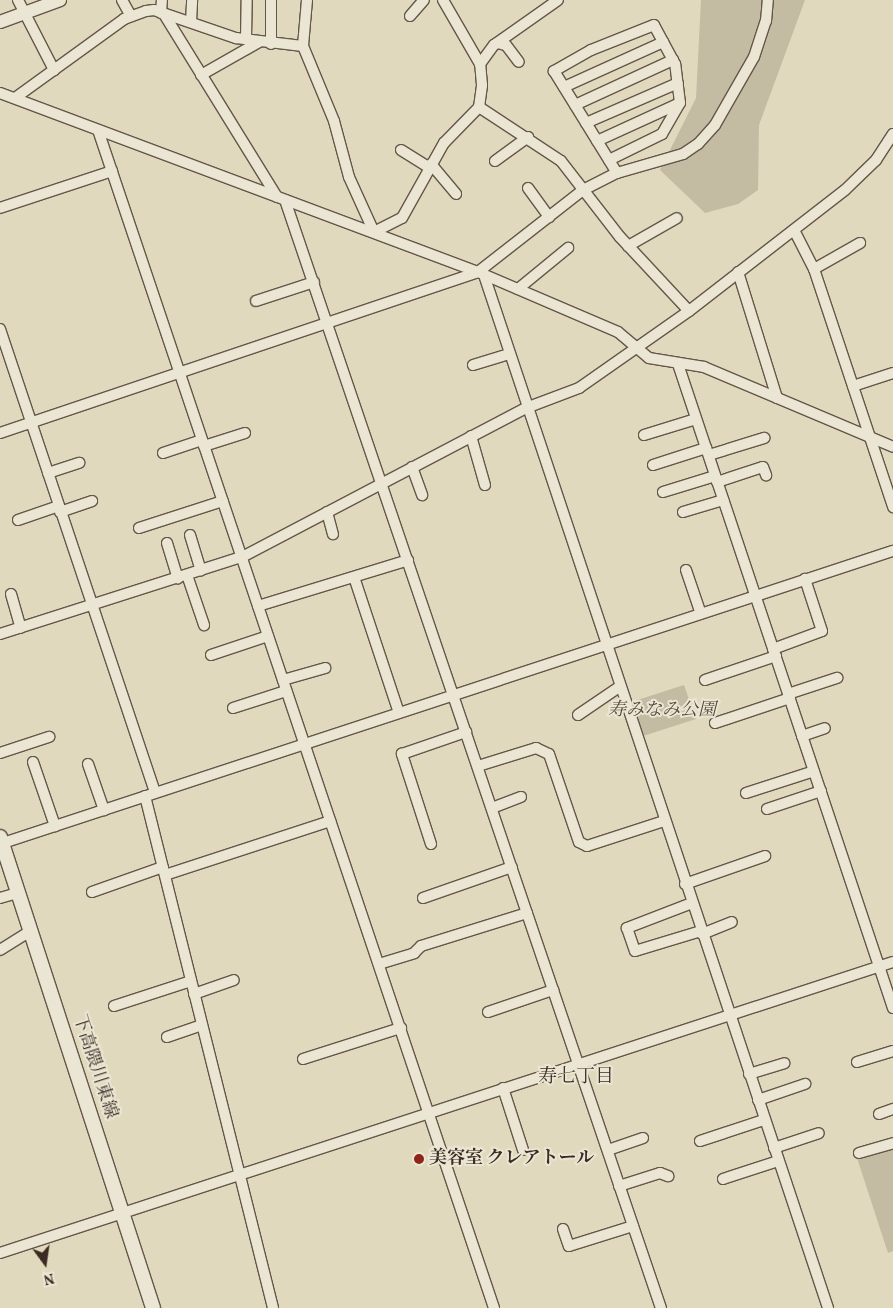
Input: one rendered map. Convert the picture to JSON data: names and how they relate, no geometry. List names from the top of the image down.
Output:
{
  "streets": {
    "main road": ["下高隈川東線"]
  },
  "districts": ["寿七丁目"],
  "parks": ["寿みなみ公園"],
  "places": ["美容室 クレアトール"],
  "north": "bottom"
}
